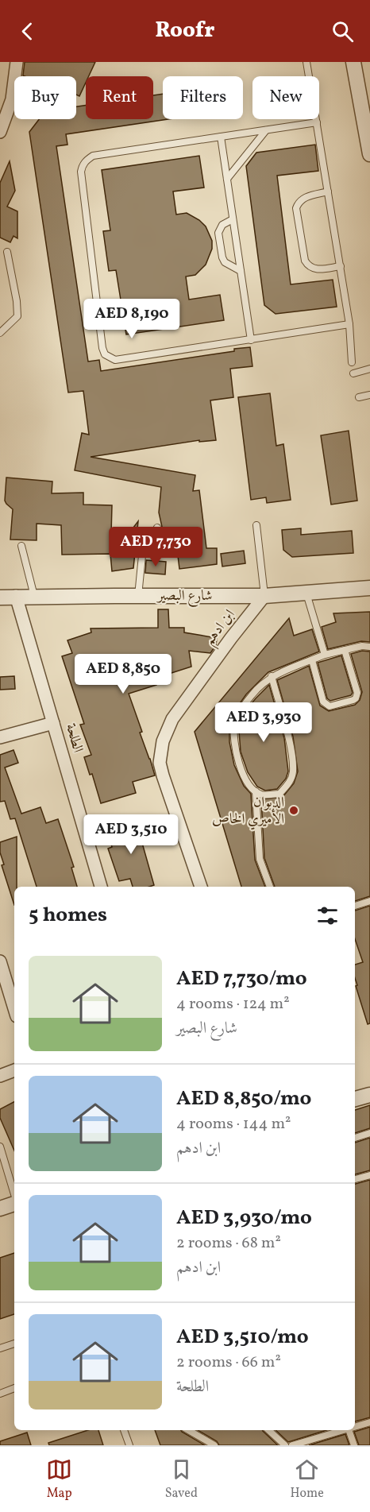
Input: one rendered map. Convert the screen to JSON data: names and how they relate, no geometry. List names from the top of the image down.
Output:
{
  "streets": {
    "street": ["شارع البصير", "ابن ادهم", "الطلحة"]
  },
  "crossings": [
    ["شارع البصير", "ابن ادهم"],
    ["شارع البصير", "الطلحة"]
  ],
  "places": ["الديوان الأميري الخاص"],
  "page": {
    "header": "Roofr",
    "chip": [
      "Buy",
      "Rent",
      "Filters",
      "New"
    ],
    "price": [
      "AED 8,190",
      "AED 7,730",
      "AED 8,850",
      "AED 3,930",
      "AED 3,510"
    ],
    "heading": "5 homes",
    "list": [
      {
        "name": "AED 7,730/mo",
        "note": "4 rooms · 124 m² · شارع البصير"
      },
      {
        "name": "AED 8,850/mo",
        "note": "4 rooms · 144 m² · ابن ادهم"
      },
      {
        "name": "AED 3,930/mo",
        "note": "2 rooms · 68 m² · ابن ادهم"
      },
      {
        "name": "AED 3,510/mo",
        "note": "2 rooms · 66 m² · الطلحة"
      }
    ],
    "tabs": ["Map", "Saved", "Home"]
  }
}
